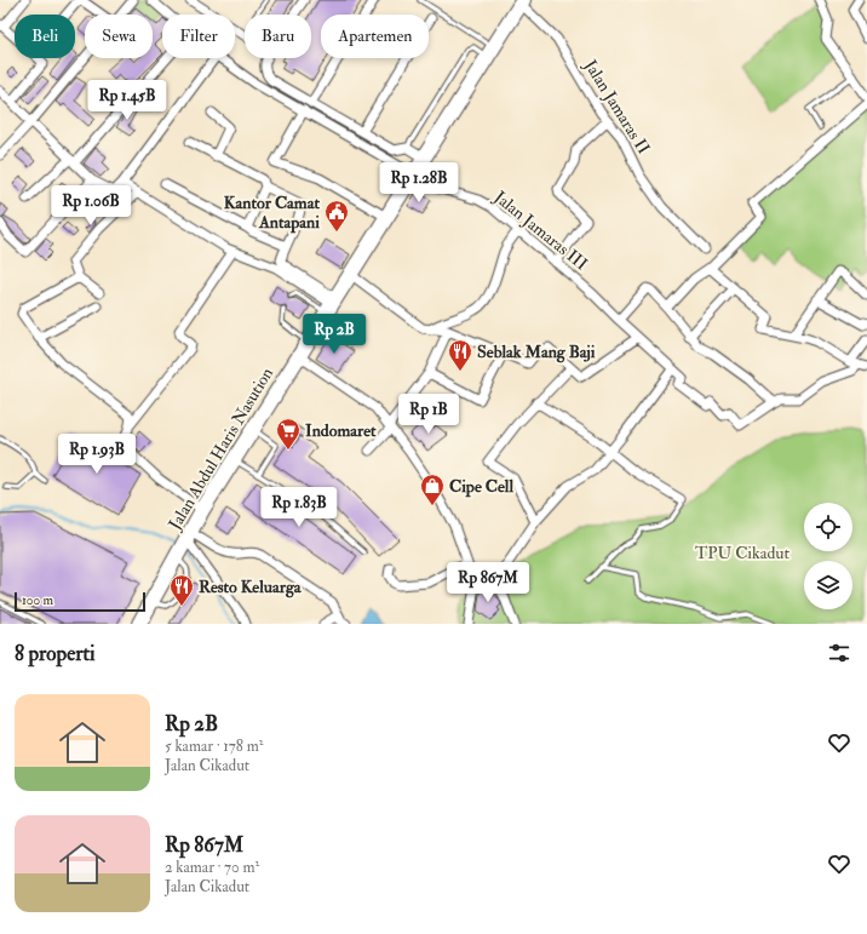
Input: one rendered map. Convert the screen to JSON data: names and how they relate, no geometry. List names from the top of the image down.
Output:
{
  "streets": {
    "highway": ["Jalan Abdul Haris Nasution"],
    "street": ["Jalan Jamaras II", "Jalan Jamaras III"]
  },
  "crossings": [
    ["Jalan Jamaras II", "Jalan Abdul Haris Nasution"],
    ["Jalan Jamaras III", "Jalan Abdul Haris Nasution"]
  ],
  "parks": ["TPU Cikadut"],
  "places": {
    "public building": ["Kantor Camat Antapani"],
    "restaurant": ["Seblak Mang Baji", "Resto Keluarga"],
    "supermarket": ["Indomaret"],
    "shop": ["Cipe Cell"]
  },
  "scale_bar": "100 m",
  "page": {
    "chip": [
      "Beli",
      "Sewa",
      "Filter",
      "Baru",
      "Apartemen"
    ],
    "price": [
      "Rp 1.45B",
      "Rp 1.28B",
      "Rp 1.06B",
      "Rp 2B",
      "Rp 1B",
      "Rp 1.93B",
      "Rp 1.83B",
      "Rp 867M"
    ],
    "scale": "100 m",
    "heading": "8 properti",
    "list": [
      {
        "name": "Rp 2B",
        "note": "5 kamar · 178 m² · Jalan Cikadut"
      },
      {
        "name": "Rp 867M",
        "note": "2 kamar · 70 m² · Jalan Cikadut"
      }
    ]
  }
}
